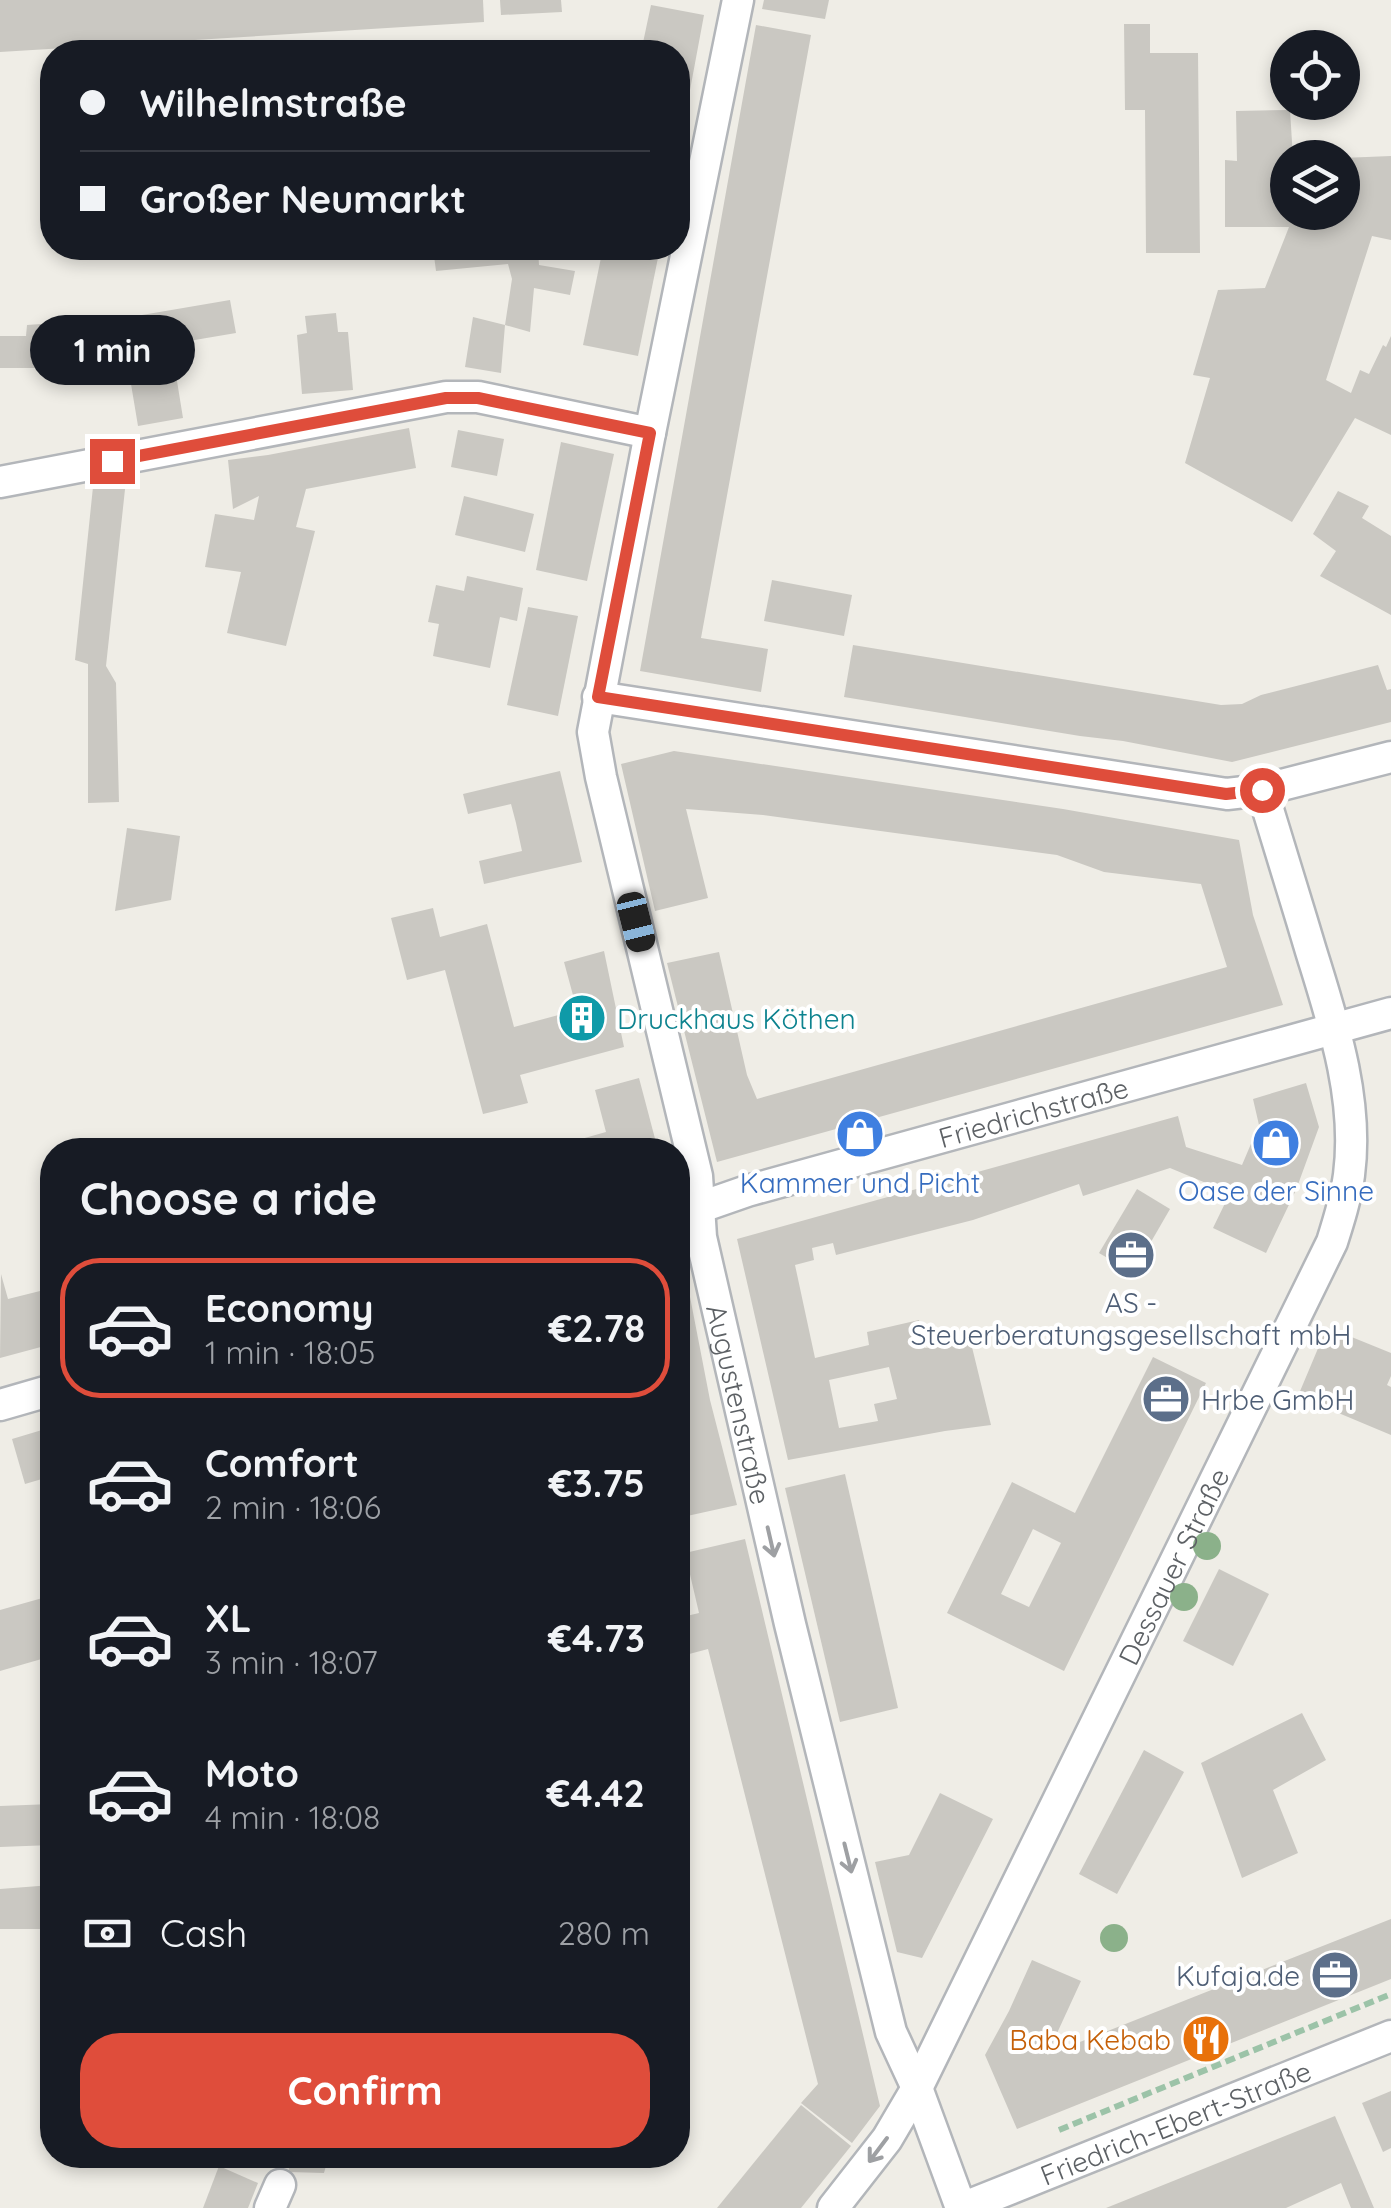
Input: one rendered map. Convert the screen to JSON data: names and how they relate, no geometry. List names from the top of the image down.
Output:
{
  "streets": {
    "street": [
      "Friedrichstraße",
      "Augustenstraße",
      "Dessauer Straße",
      "Friedrich-Ebert-Straße"
    ]
  },
  "crossings": [
    ["Friedrichstraße", "Dessauer Straße"],
    ["Augustenstraße", "Dessauer Straße"],
    ["Augustenstraße", "Friedrich-Ebert-Straße"]
  ],
  "one_way": ["Augustenstraße"],
  "places": {
    "building": ["Druckhaus Köthen"],
    "shop": ["Kammer und Picht", "Oase der Sinne"],
    "office": ["AS - Steuerberatungsgesellschaft mbH", "Hrbe GmbH", "Kufaja.de"],
    "restaurant": ["Baba Kebab"]
  },
  "page": {
    "banner": ["Wilhelmstraße", "Großer Neumarkt"],
    "bubble": "1 min",
    "heading": "Choose a ride",
    "list": [
      {
        "name": "Economy",
        "note": "1 min · 18:05",
        "value": "€2.78"
      },
      {
        "name": "Comfort",
        "note": "2 min · 18:06",
        "value": "€3.75"
      },
      {
        "name": "XL",
        "note": "3 min · 18:07",
        "value": "€4.73"
      },
      {
        "name": "Moto",
        "note": "4 min · 18:08",
        "value": "€4.42"
      }
    ],
    "pay": ["Cash", "280 m"],
    "buttons": "Confirm"
  }
}
